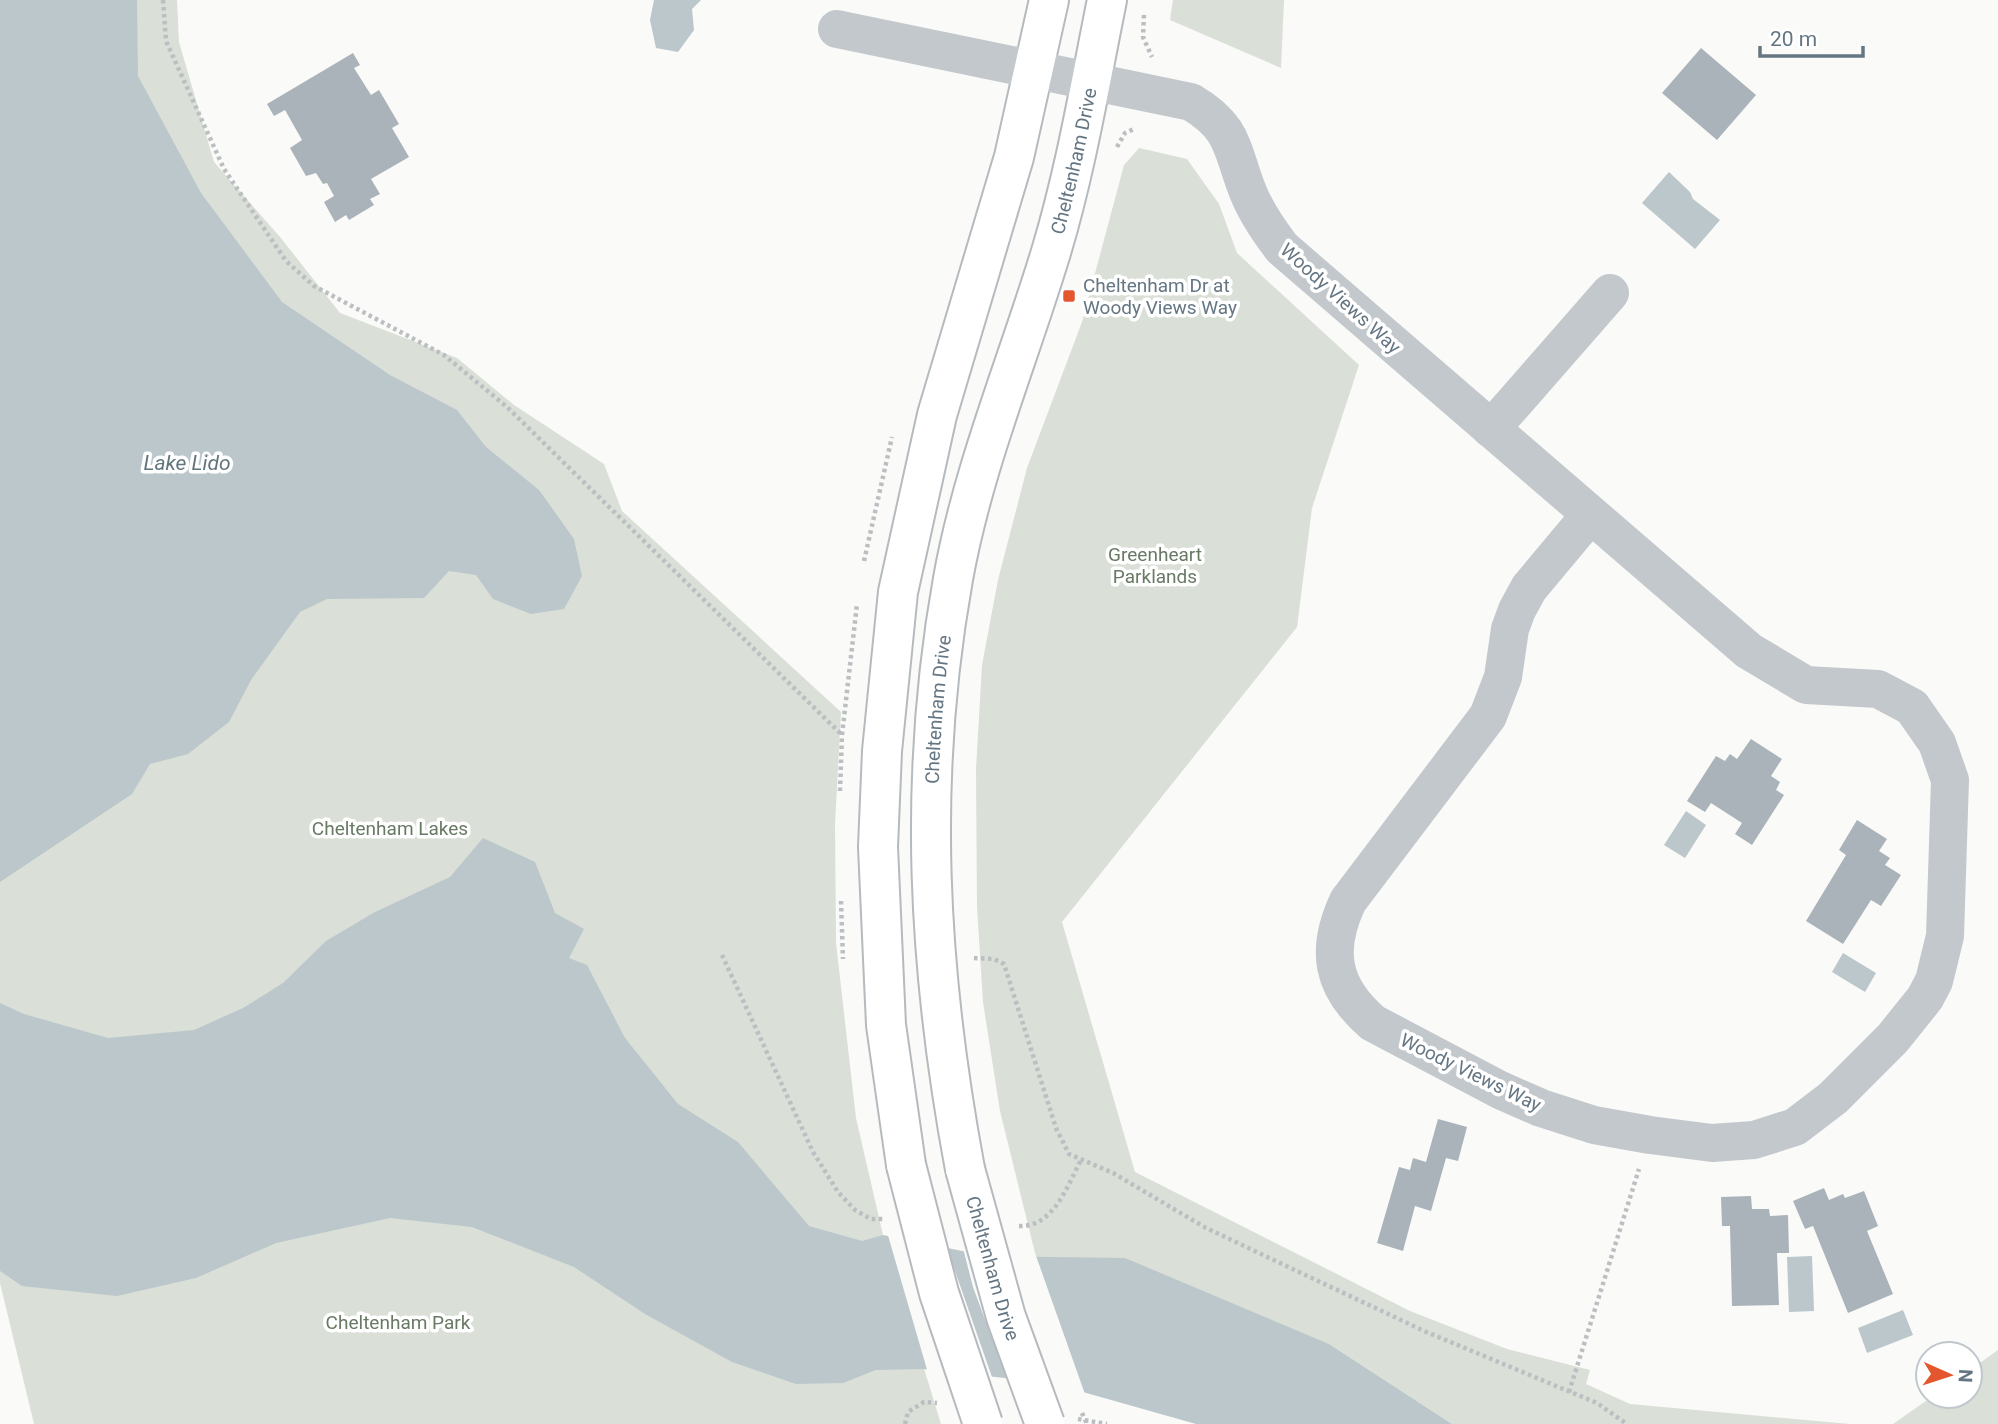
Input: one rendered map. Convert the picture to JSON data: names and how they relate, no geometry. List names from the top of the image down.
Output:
{
  "streets": {
    "main road": ["Cheltenham Drive"],
    "street": ["Woody Views Way"]
  },
  "crossings": [
    ["Cheltenham Drive", "Woody Views Way"]
  ],
  "water": ["Lake Lido"],
  "parks": ["Greenheart Parklands", "Cheltenham Lakes", "Cheltenham Park"],
  "places": {
    "transit": ["Cheltenham Dr at Woody Views Way"]
  },
  "scale_bar": "20 m",
  "north": "right"
}
